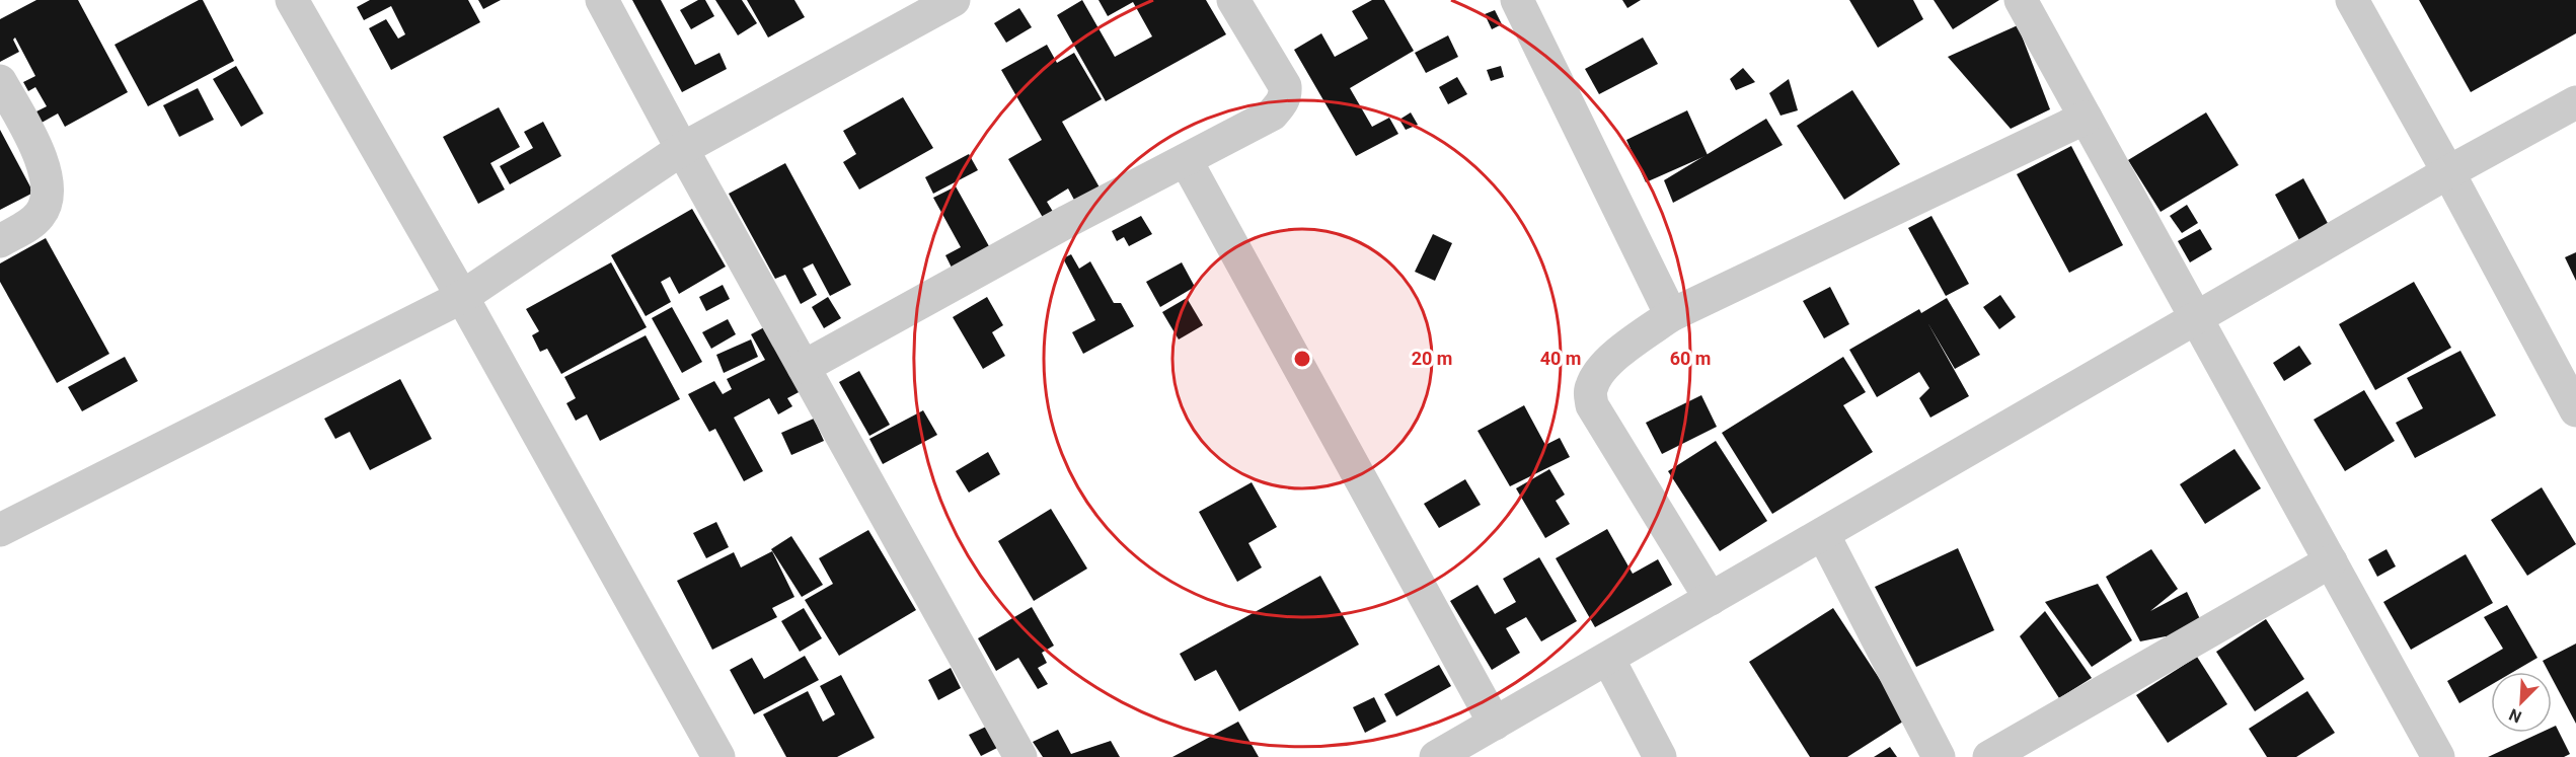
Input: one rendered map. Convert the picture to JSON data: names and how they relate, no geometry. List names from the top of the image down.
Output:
{
  "north": "bottom left",
  "rings": ["20 m", "40 m", "60 m"]
}
